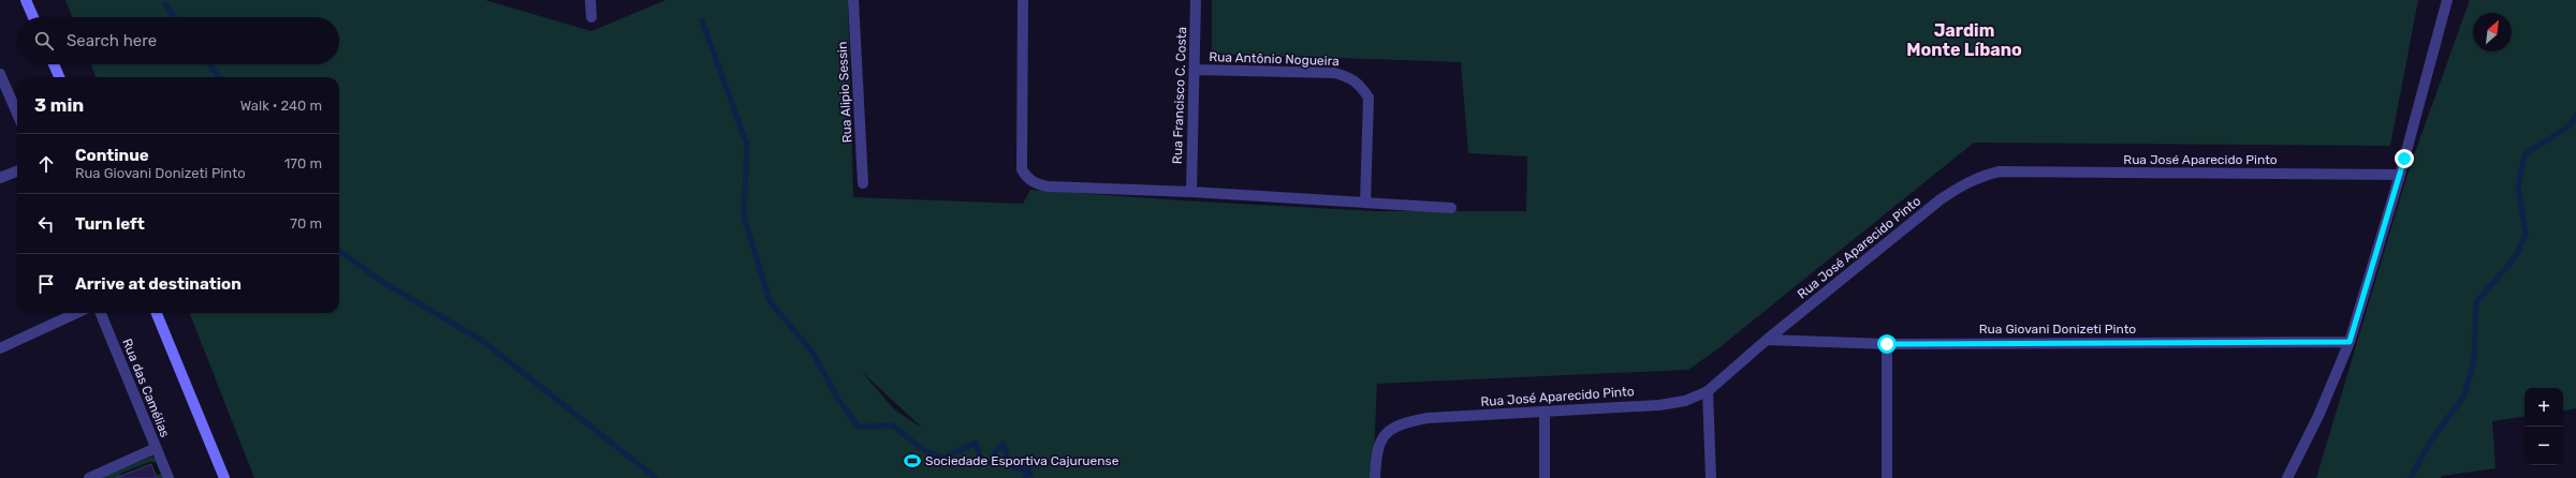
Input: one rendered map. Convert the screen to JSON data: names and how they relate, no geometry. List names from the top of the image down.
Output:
{
  "streets": {
    "street": [
      "Rua Antônio Nogueira",
      "Rua Alipio Sessin",
      "Rua Francisco C. Costa",
      "Rua José Aparecido Pinto",
      "Rua Giovani Donizeti Pinto",
      "Rua das Camélias"
    ]
  },
  "crossings": [
    ["Rua Antônio Nogueira", "Rua Francisco C. Costa"],
    ["Rua José Aparecido Pinto", "Rua Giovani Donizeti Pinto"]
  ],
  "districts": ["Jardim Monte Líbano"],
  "places": {
    "sports": ["Sociedade Esportiva Cajuruense"]
  },
  "north": "top right",
  "page": {
    "search": "Search here",
    "heading": ["3 min", "Walk · 240 m"],
    "list": [
      ["Continue", "Rua Giovani Donizeti Pinto", "170 m"],
      ["Turn left", "70 m"],
      "Arrive at destination"
    ],
    "map_buttons": ["+", "−"]
  }
}
